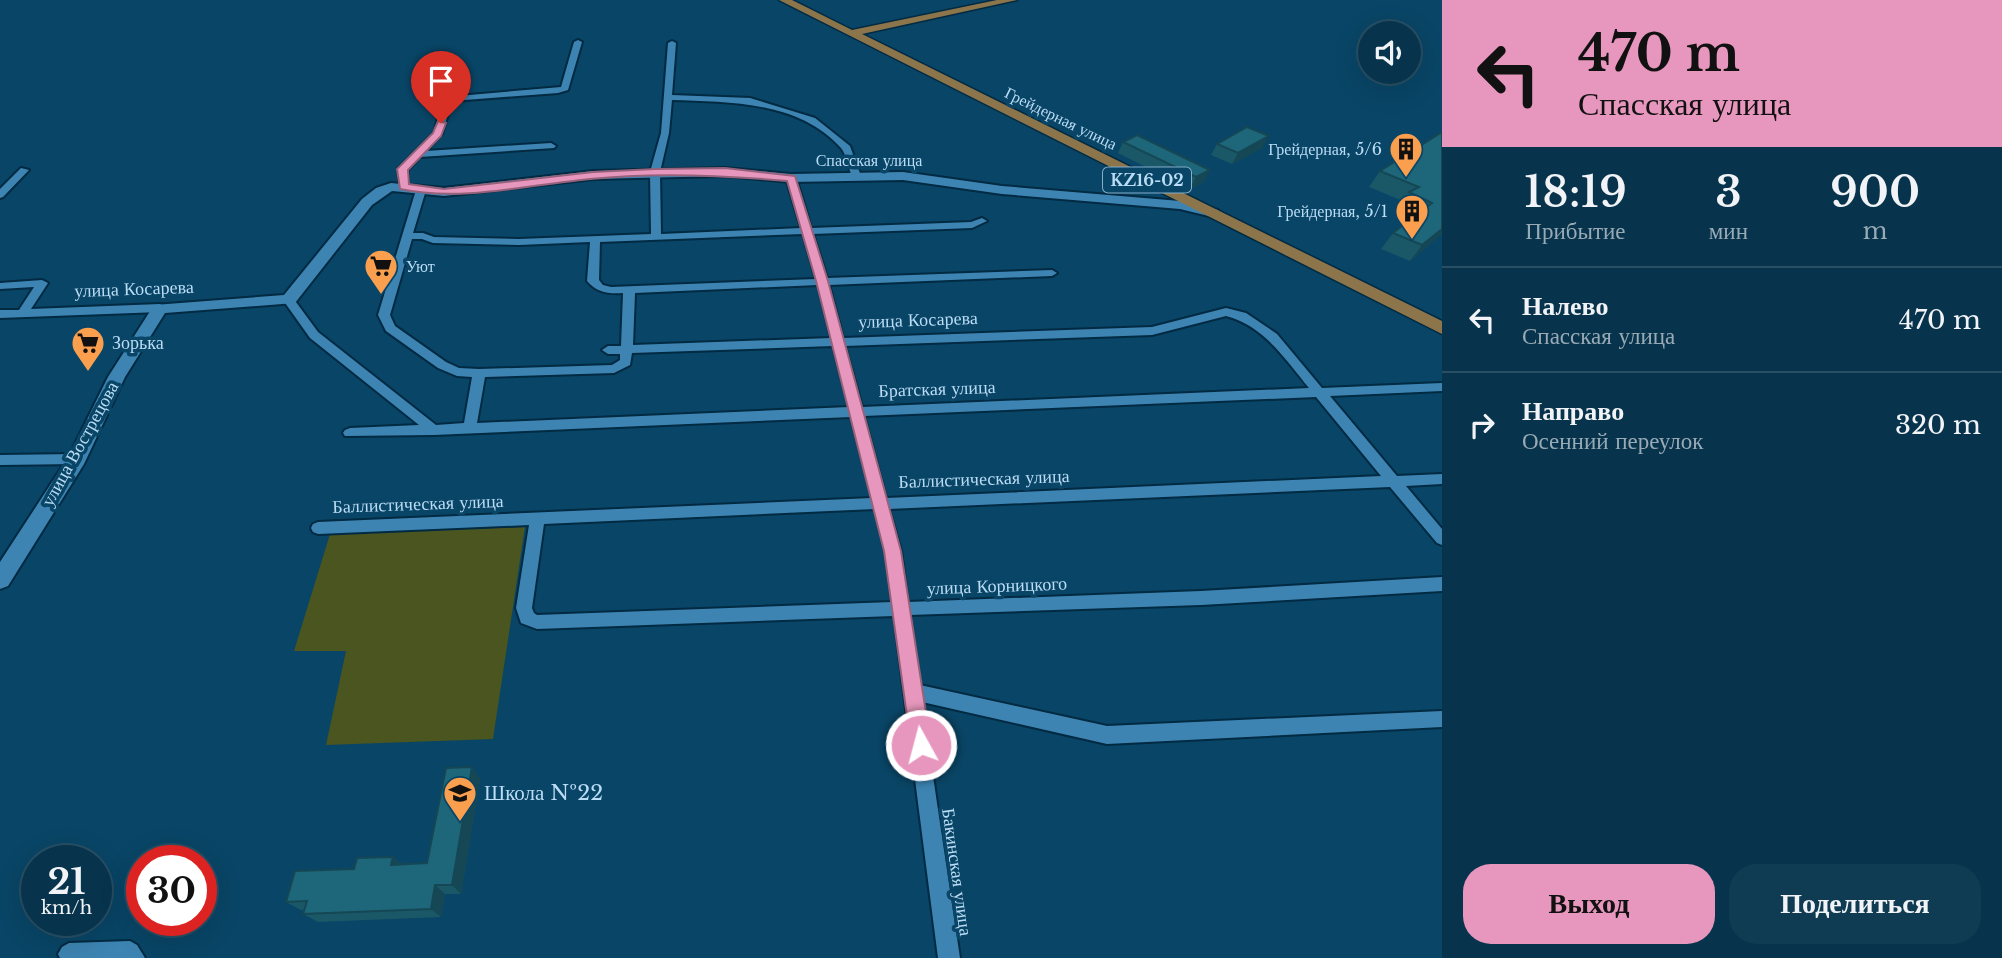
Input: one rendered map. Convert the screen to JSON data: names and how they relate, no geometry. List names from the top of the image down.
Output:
{
  "streets": {
    "main road": ["Грейдерная улица", "KZ16-02"],
    "street": [
      "Спасская улица",
      "улица Косарева",
      "Братская улица",
      "улица Вострецова",
      "Баллистическая улица",
      "улица Корницкого",
      "Бакинская улица"
    ]
  },
  "crossings": [
    ["Грейдерная улица", "Спасская улица"],
    ["Грейдерная улица", "KZ16-02"],
    ["Спасская улица", "Бакинская улица"],
    ["улица Косарева", "Братская улица"],
    ["улица Косарева", "улица Вострецова"],
    ["улица Косарева", "Бакинская улица"],
    ["Братская улица", "Бакинская улица"],
    ["Баллистическая улица", "улица Корницкого"],
    ["Баллистическая улица", "Бакинская улица"],
    ["улица Корницкого", "Бакинская улица"]
  ],
  "places": {
    "building": ["Грейдерная, 5/6", "Грейдерная, 5/1"],
    "supermarket": ["Уют", "Зорька"],
    "school or university": ["Школа №22"]
  },
  "page": {
    "turn": ["470 m", "Спасская улица"],
    "eta": [
      "18:19",
      "Прибытие",
      "3",
      "мин",
      "900",
      "m"
    ],
    "list": [
      {
        "name": "Налево",
        "note": "Спасская улица",
        "value": "470 m"
      },
      {
        "name": "Направо",
        "note": "Осенний переулок",
        "value": "320 m"
      }
    ],
    "speed": "21 km/h",
    "limit": "30",
    "buttons": ["Выход", "Поделиться"]
  }
}
